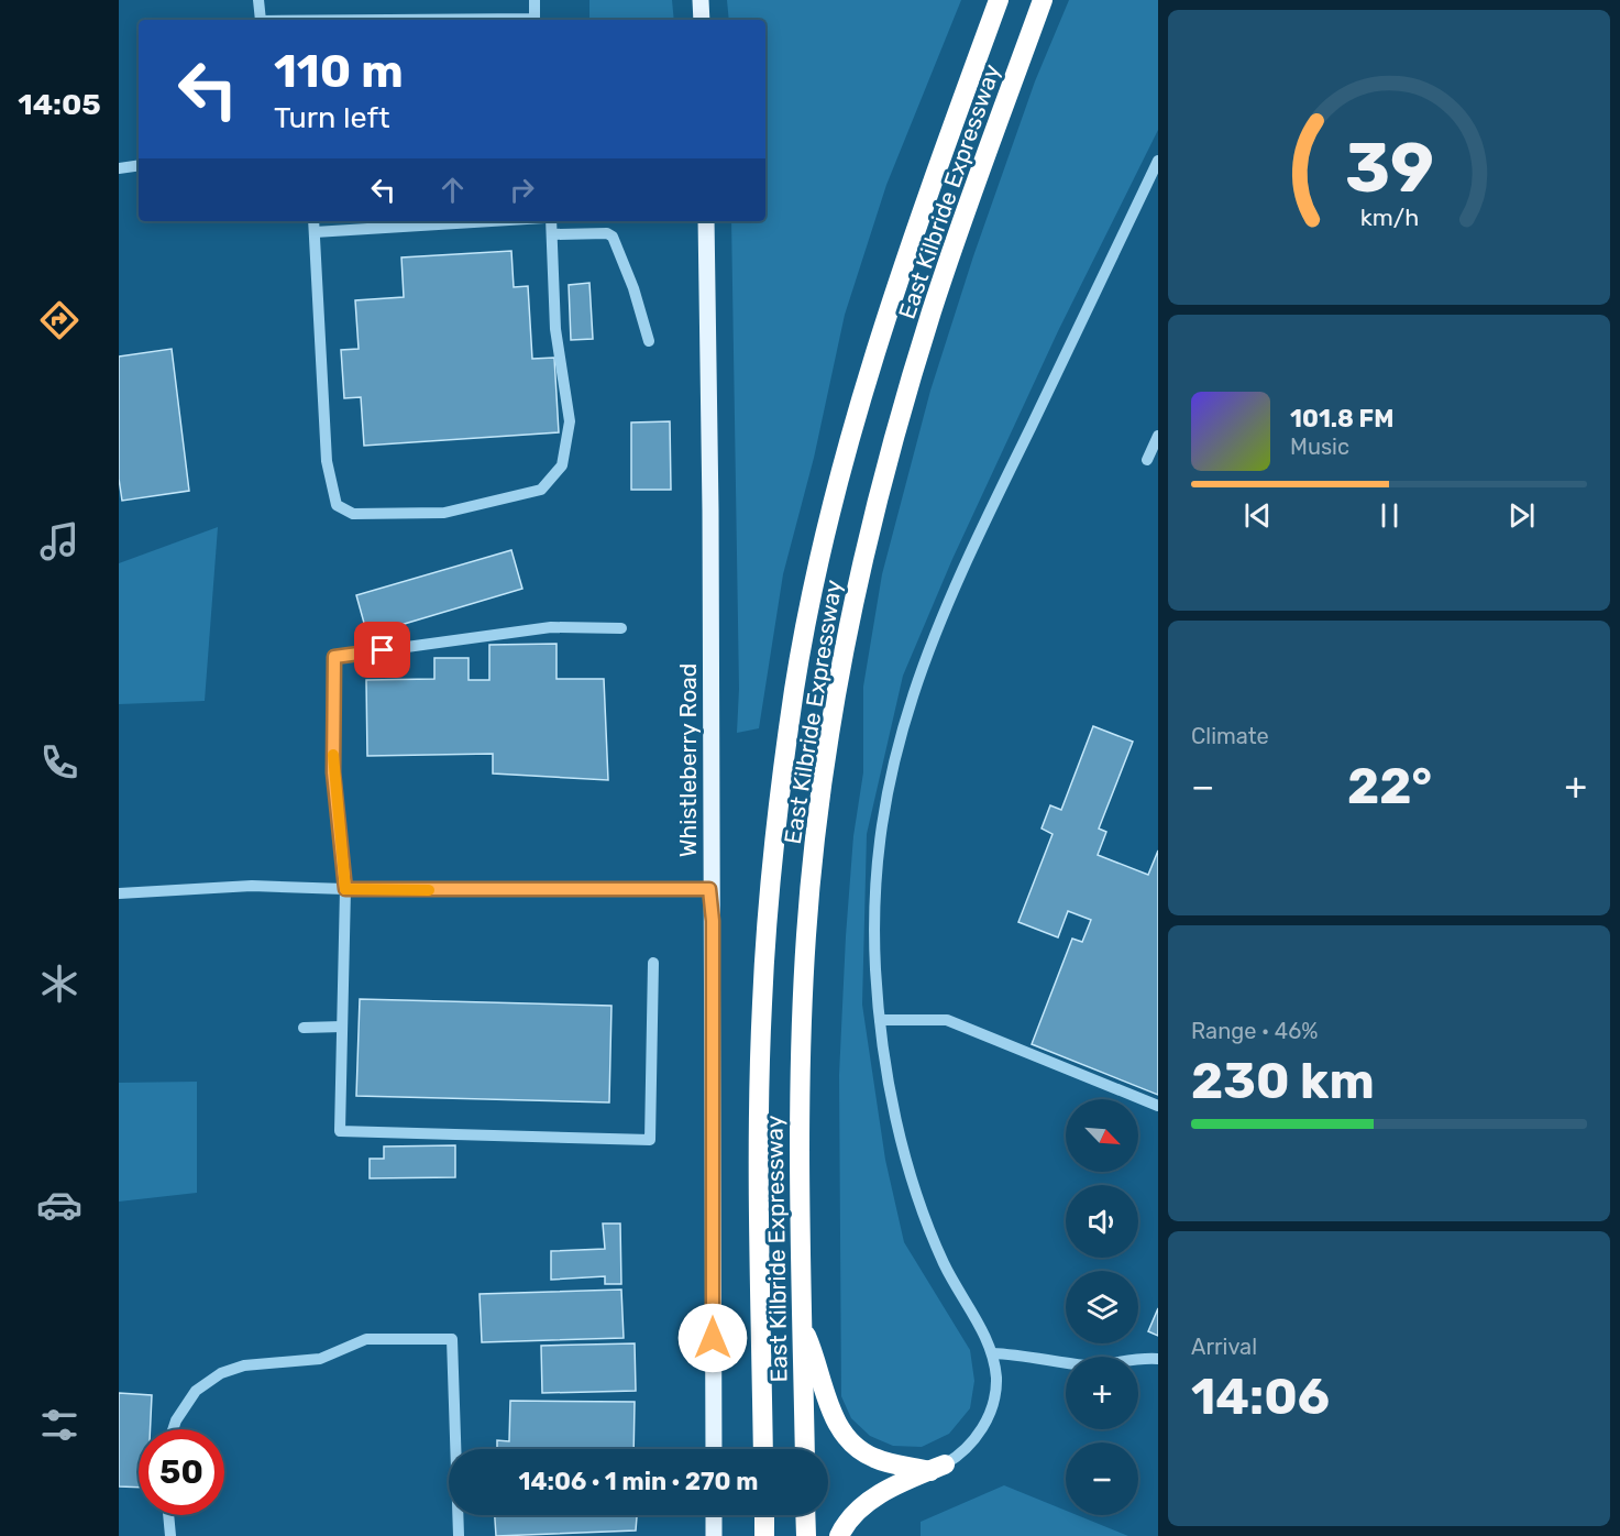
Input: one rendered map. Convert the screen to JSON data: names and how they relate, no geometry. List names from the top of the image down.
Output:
{
  "streets": {
    "highway": ["East Kilbride Expressway"],
    "main road": ["Whistleberry Road"]
  },
  "north": "bottom right",
  "page": {
    "tabs": "14:05",
    "turn": ["110 m", "Turn left"],
    "song": ["101.8 FM", "Music"],
    "tile": [
      "Climate",
      ["Range · 46%", "230 km"],
      ["Arrival", "14:06"]
    ],
    "heat": ["−", "22°", "+"],
    "map_buttons": ["+", "−"],
    "limit": "50",
    "trip": "14:06 · 1 min · 270 m",
    "gauge": ["39", "km/h"]
  }
}
